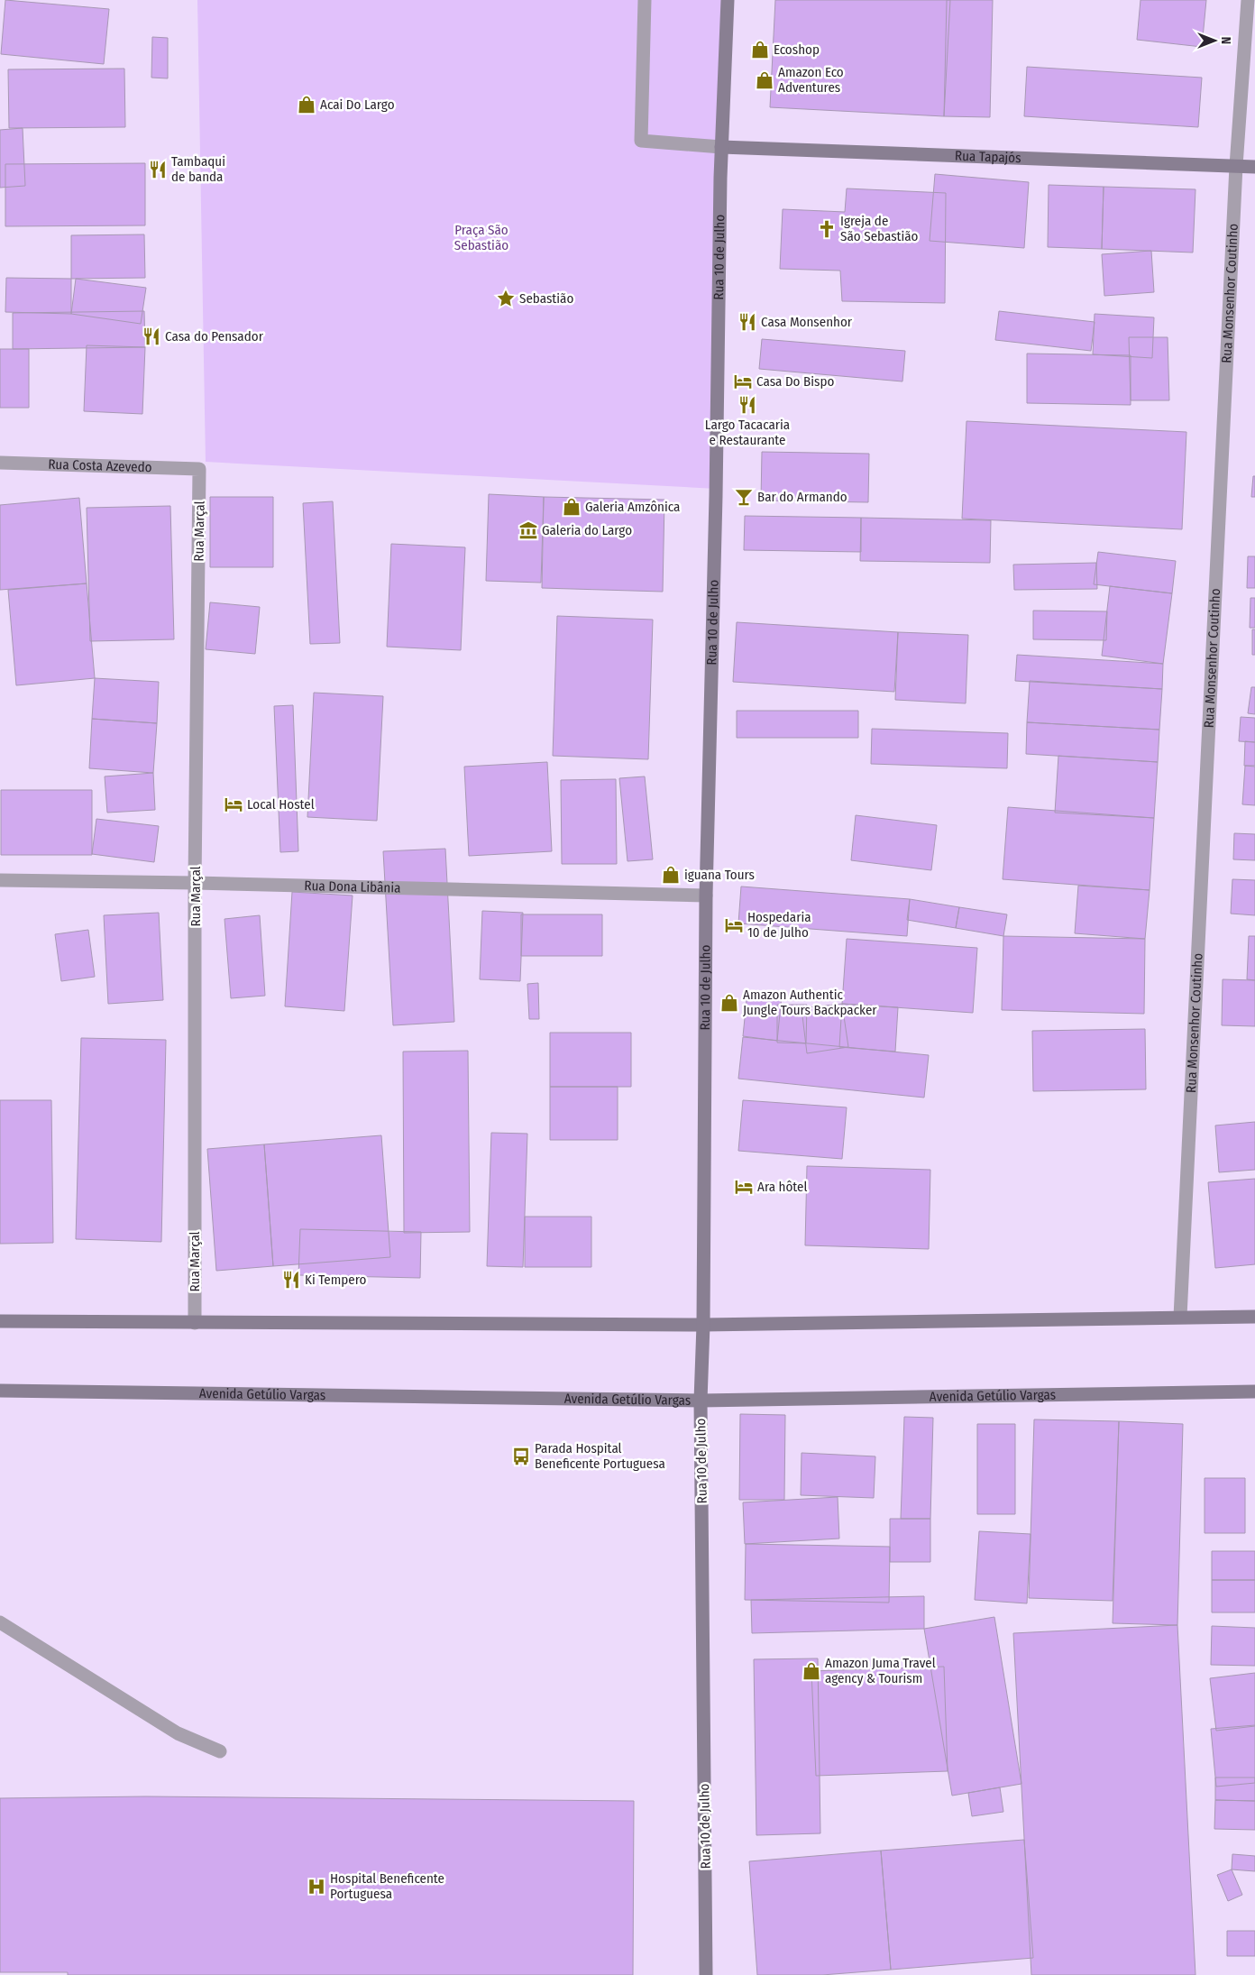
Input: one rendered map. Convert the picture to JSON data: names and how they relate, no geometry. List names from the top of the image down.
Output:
{
  "streets": {
    "street": [
      "Rua Tapajós",
      "Rua 10 de Julho",
      "Rua Monsenhor Coutinho",
      "Rua Costa Azevedo",
      "Rua Marçal",
      "Rua Dona Libânia",
      "Avenida Getúlio Vargas"
    ]
  },
  "crossings": [
    ["Rua Tapajós", "Rua 10 de Julho"],
    ["Rua Tapajós", "Rua Monsenhor Coutinho"],
    ["Rua 10 de Julho", "Rua Dona Libânia"],
    ["Rua 10 de Julho", "Avenida Getúlio Vargas"],
    ["Rua Costa Azevedo", "Rua Marçal"],
    ["Rua Marçal", "Rua Dona Libânia"]
  ],
  "parks": ["Praça São Sebastião"],
  "places": {
    "shop": [
      "Ecoshop",
      "Amazon Eco Adventures",
      "Acai Do Largo",
      "Galeria Amzônica",
      "iguana Tours",
      "Amazon Authentic Jungle Tours Backpacker",
      "Amazon Juma Travel agency & Tourism"
    ],
    "restaurant": [
      "Tambaqui de banda",
      "Casa Monsenhor",
      "Casa do Pensador",
      "Largo Tacacaria e Restaurante",
      "Ki Tempero"
    ],
    "church": ["Igreja de São Sebastião"],
    "place": ["Sebastião"],
    "hotel": [
      "Casa Do Bispo",
      "Local Hostel",
      "Hospedaria 10 de Julho",
      "Ara hôtel"
    ],
    "bar": ["Bar do Armando"],
    "museum": ["Galeria do Largo"],
    "bus stop": ["Parada Hospital Beneficente Portuguesa"],
    "hospital": ["Hospital Beneficente Portuguesa"]
  },
  "north": "right"
}
